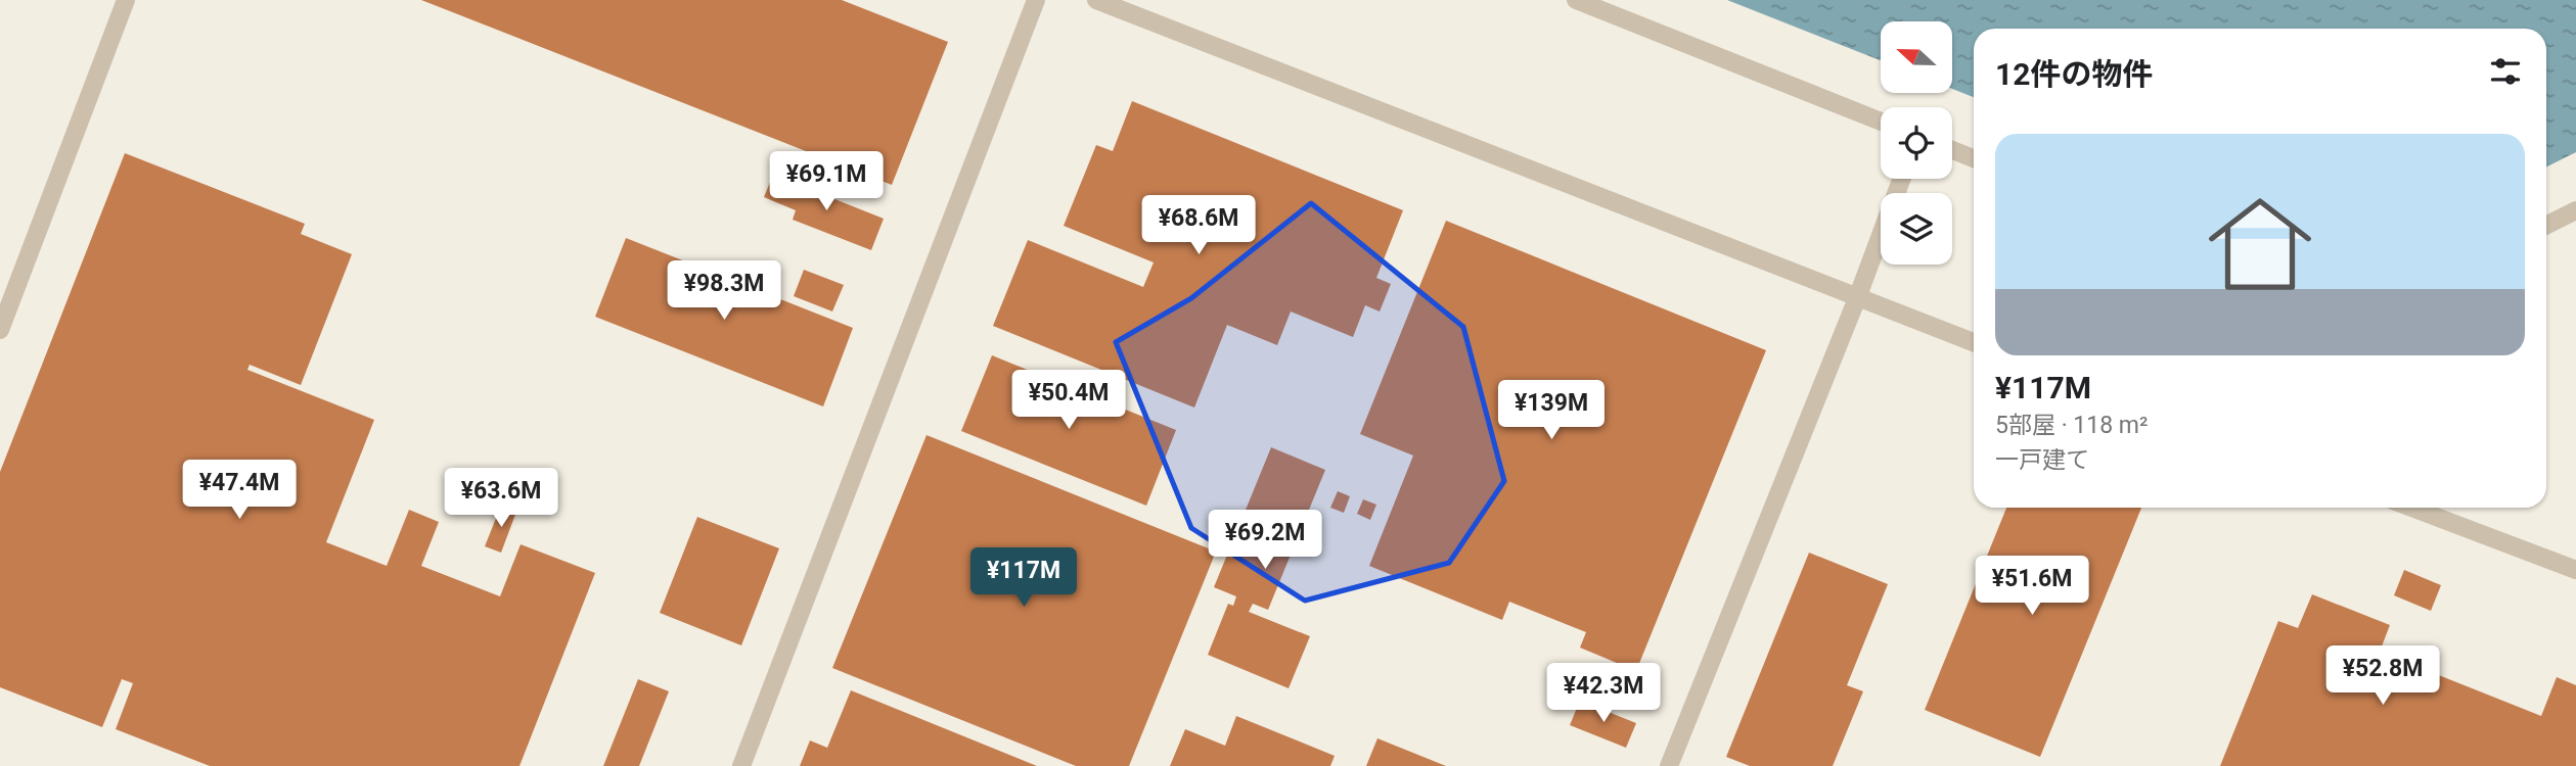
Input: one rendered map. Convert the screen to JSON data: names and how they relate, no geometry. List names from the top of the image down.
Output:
{
  "north": "left",
  "page": {
    "heading": "12件の物件",
    "list": [
      {
        "name": "¥117M",
        "note": "5部屋 · 118 m² · 一戸建て"
      }
    ],
    "price": [
      "¥69.1M",
      "¥68.6M",
      "¥98.3M",
      "¥50.4M",
      "¥139M",
      "¥47.4M",
      "¥63.6M",
      "¥69.2M",
      "¥117M",
      "¥51.6M",
      "¥52.8M",
      "¥42.3M"
    ]
  }
}
